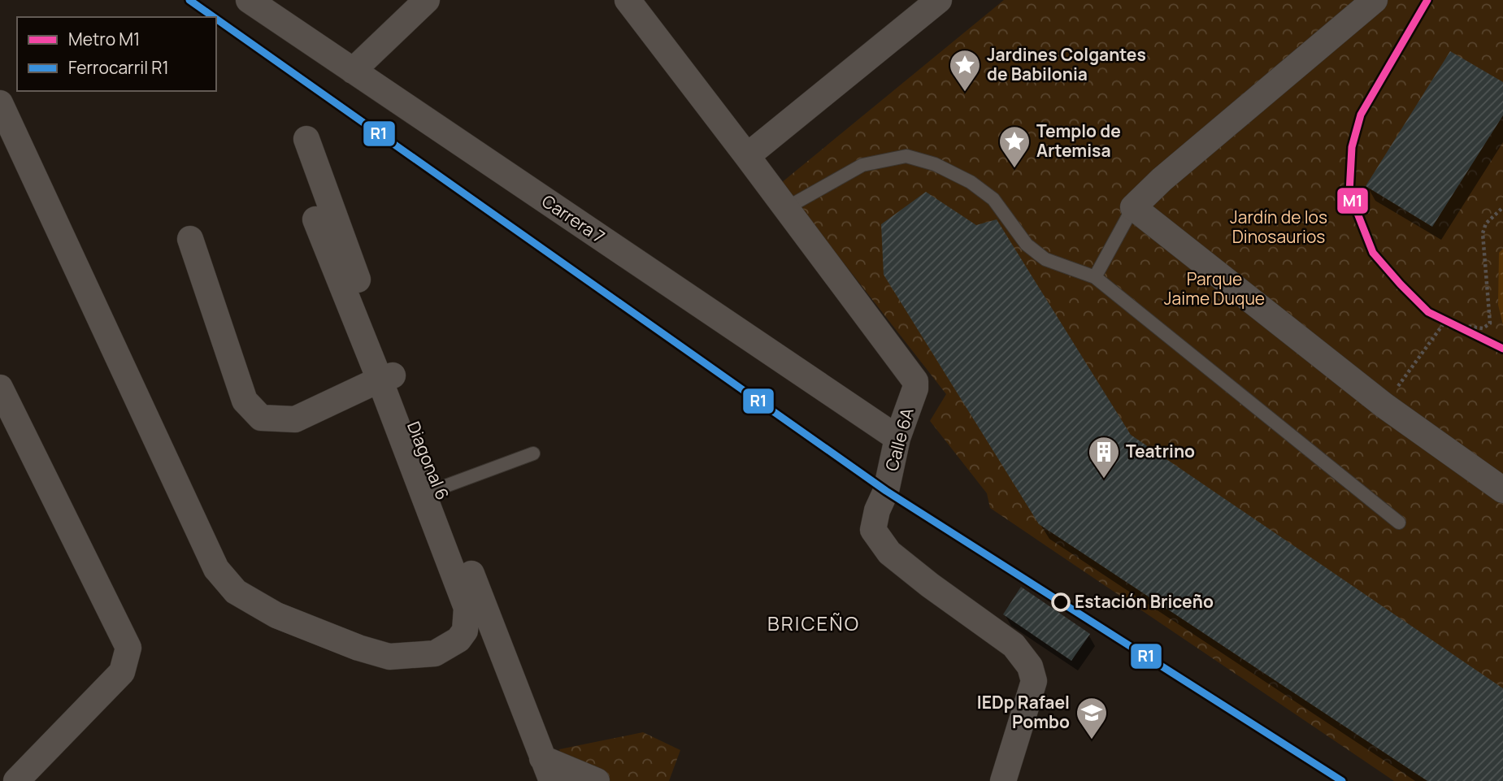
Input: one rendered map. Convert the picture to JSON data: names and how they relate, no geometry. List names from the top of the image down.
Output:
{
  "streets": {
    "street": ["Carrera 7", "Calle 6A", "Diagonal 6"]
  },
  "crossings": [
    ["Carrera 7", "Calle 6A"]
  ],
  "districts": ["BRICEÑO"],
  "parks": ["Jardín de los Dinosaurios", "Parque Jaime Duque"],
  "places": {
    "place": ["Jardines Colgantes de Babilonia", "Templo de Artemisa"],
    "building": ["Teatrino"],
    "other": ["Estación Briceño"],
    "school or university": ["IEDp Rafael Pombo"]
  },
  "lines": ["metro line M1", "rail line R1"],
  "legend": ["Metro M1", "Ferrocarril R1"]
}
